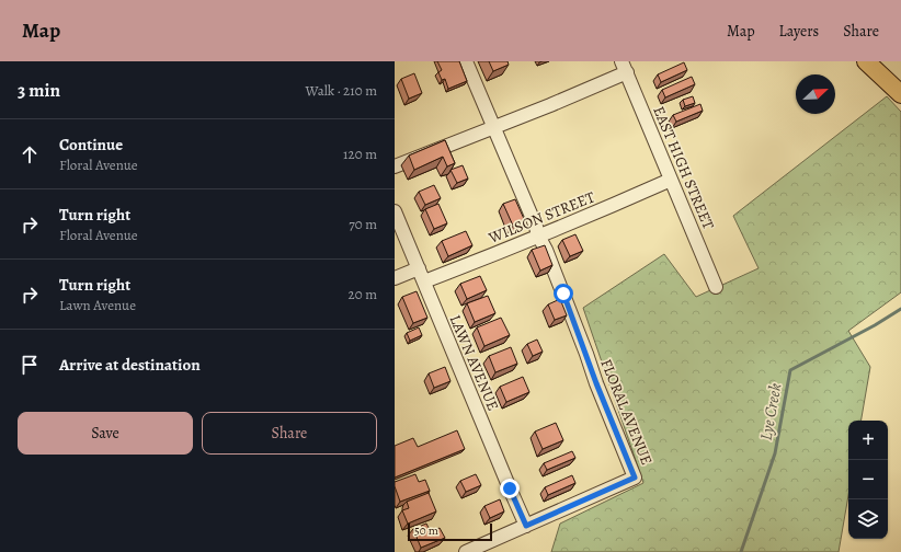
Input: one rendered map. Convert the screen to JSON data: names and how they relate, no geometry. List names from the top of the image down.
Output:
{
  "streets": {
    "street": [
      "EAST HIGH STREET",
      "WILSON STREET",
      "LAWN AVENUE",
      "FLORAL AVENUE"
    ]
  },
  "crossings": [
    ["EAST HIGH STREET", "WILSON STREET"],
    ["WILSON STREET", "LAWN AVENUE"],
    ["WILSON STREET", "FLORAL AVENUE"],
    ["LAWN AVENUE", "FLORAL AVENUE"]
  ],
  "water": ["Lye Creek"],
  "scale_bar": "50 m",
  "north": "top right",
  "page": {
    "header": "Map",
    "nav": ["Map", "Layers", "Share"],
    "heading": ["3 min", "Walk · 210 m"],
    "list": [
      ["Continue", "Floral Avenue", "120 m"],
      ["Turn right", "Floral Avenue", "70 m"],
      ["Turn right", "Lawn Avenue", "20 m"],
      "Arrive at destination"
    ],
    "buttons": ["Save", "Share"],
    "map_buttons": ["+", "−"],
    "scale": "50 m"
  }
}
